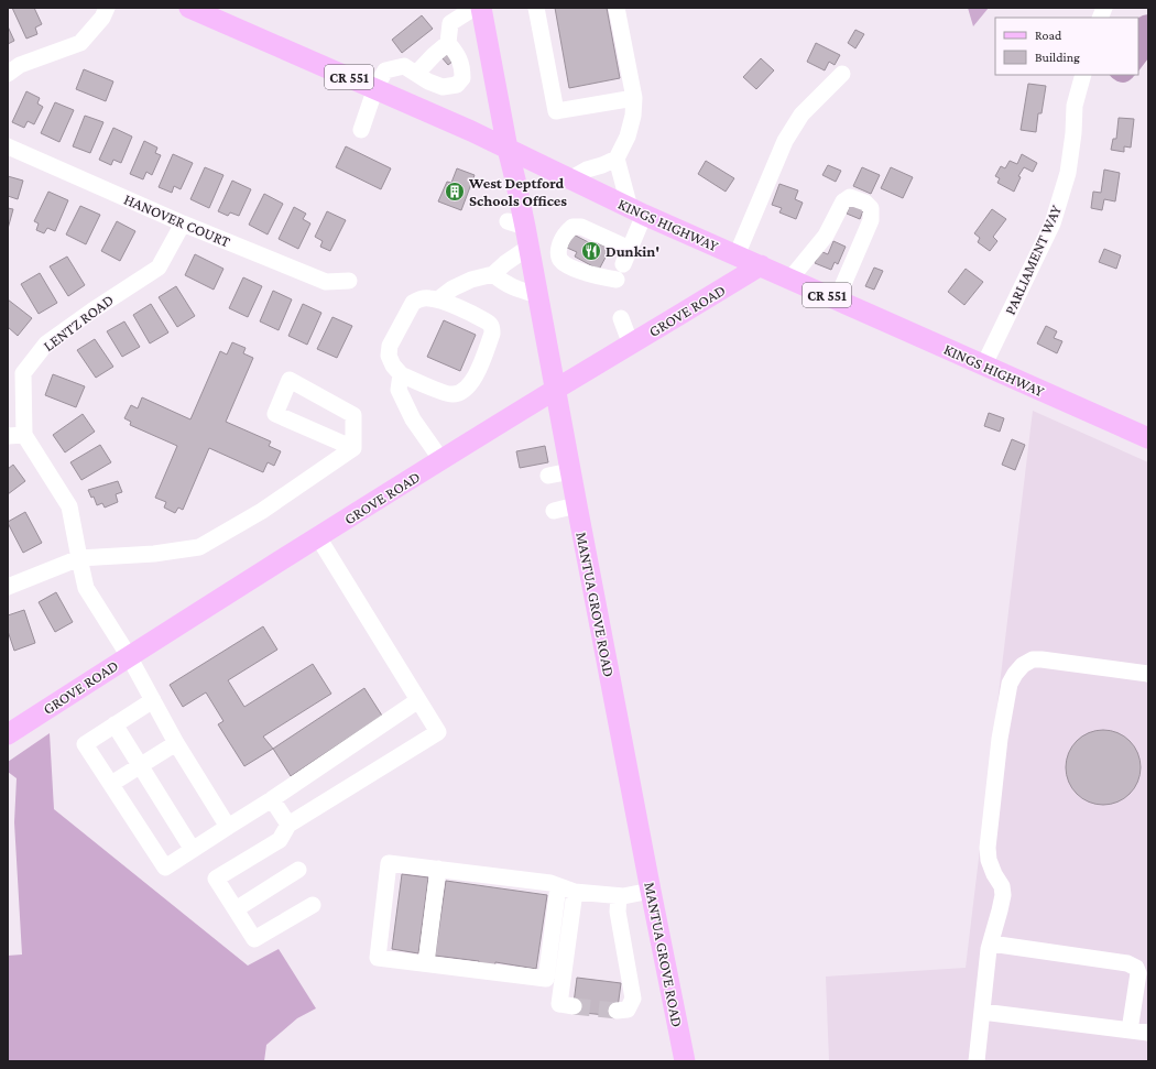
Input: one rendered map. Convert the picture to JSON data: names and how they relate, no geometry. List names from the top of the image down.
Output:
{
  "streets": {
    "main road": [
      "CR 551",
      "KINGS HIGHWAY",
      "GROVE ROAD",
      "MANTUA GROVE ROAD"
    ],
    "street": ["HANOVER COURT", "PARLIAMENT WAY", "LENTZ ROAD"]
  },
  "crossings": [
    ["HANOVER COURT", "LENTZ ROAD"],
    ["KINGS HIGHWAY", "PARLIAMENT WAY"],
    ["KINGS HIGHWAY", "GROVE ROAD"],
    ["KINGS HIGHWAY", "MANTUA GROVE ROAD"],
    ["GROVE ROAD", "MANTUA GROVE ROAD"]
  ],
  "places": {
    "building": ["West Deptford Schools Offices"],
    "restaurant": ["Dunkin'"]
  },
  "legend": ["Road", "Building"]
}
